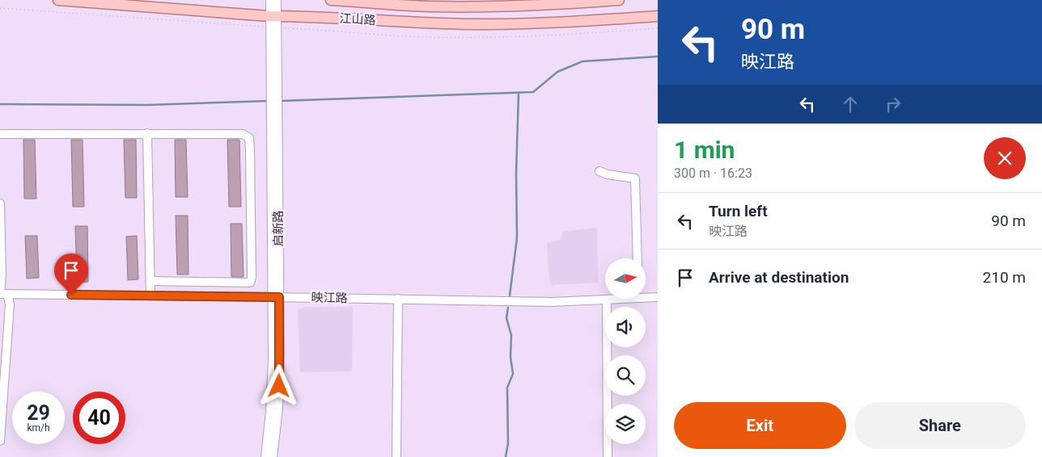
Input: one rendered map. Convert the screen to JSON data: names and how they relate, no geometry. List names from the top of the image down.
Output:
{
  "streets": {
    "main road": ["江山路"],
    "street": ["启新路", "映江路"]
  },
  "crossings": [
    ["江山路", "启新路"],
    ["启新路", "映江路"]
  ],
  "north": "right",
  "page": {
    "turn": ["90 m", "映江路"],
    "heading": ["1 min", "300 m · 16:23"],
    "list": [
      {
        "name": "Turn left",
        "note": "映江路",
        "value": "90 m"
      },
      {
        "name": "Arrive at destination",
        "value": "210 m"
      }
    ],
    "speed": "29 km/h",
    "limit": "40",
    "buttons": ["Exit", "Share"]
  }
}
